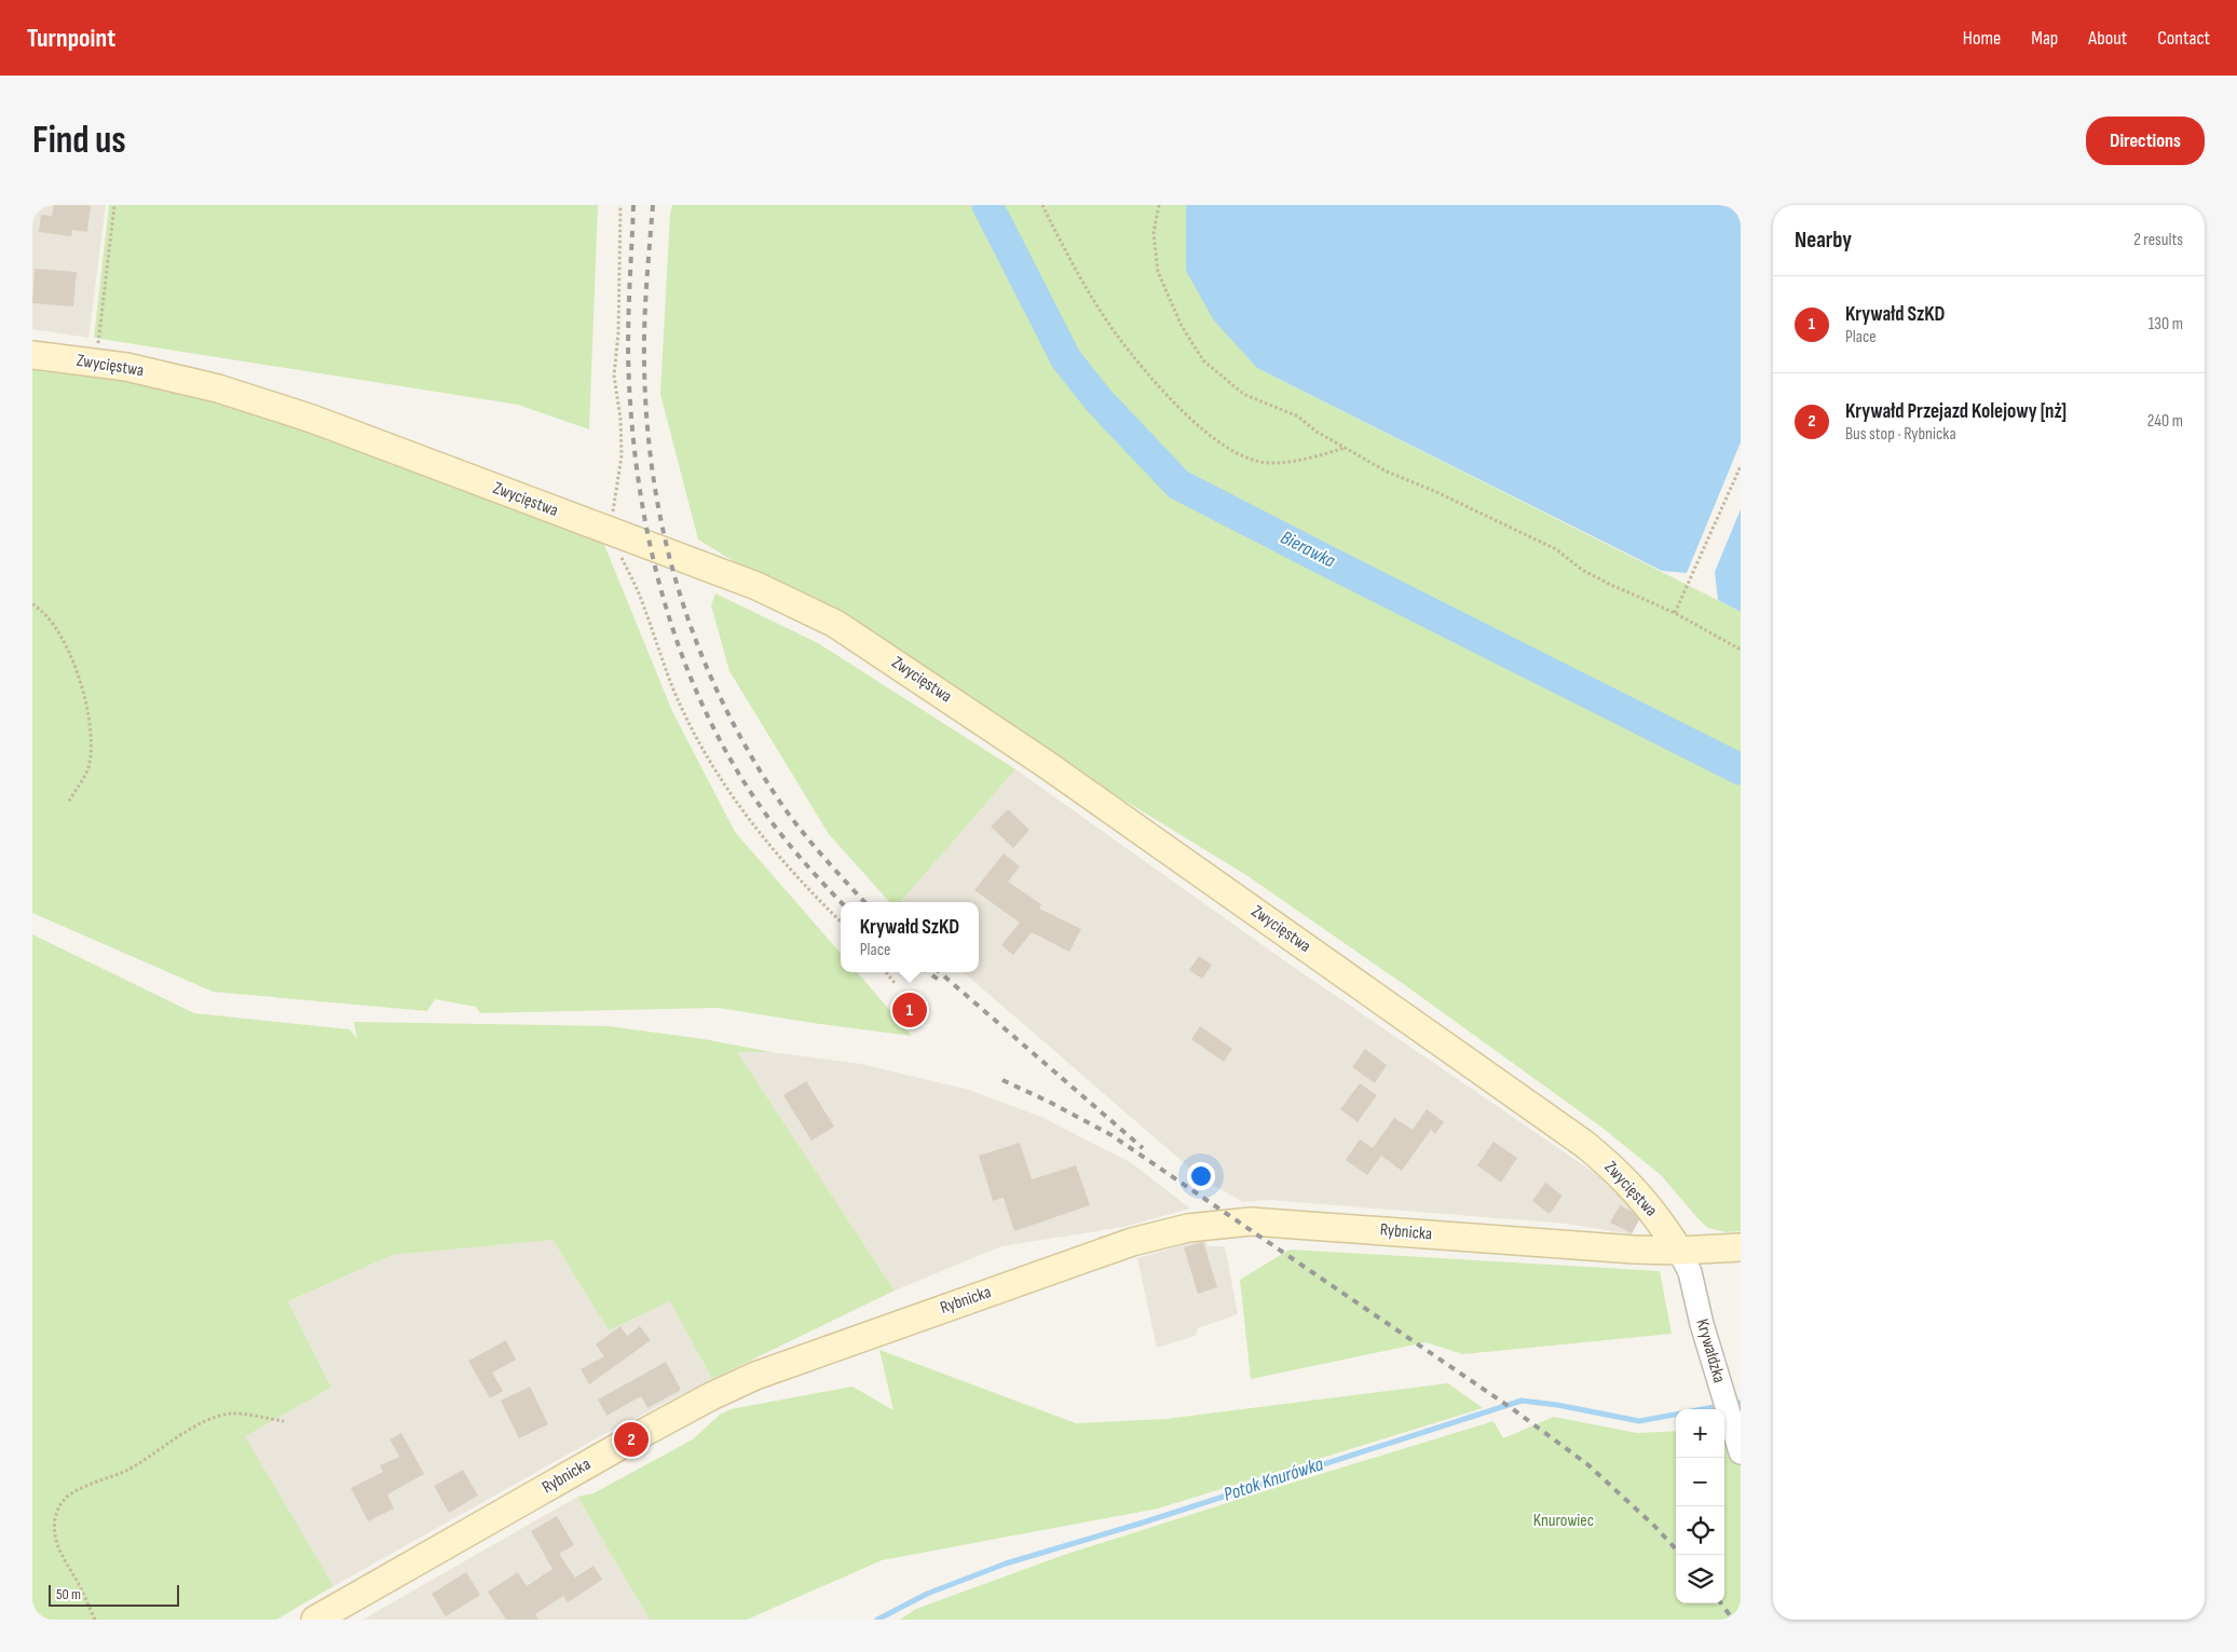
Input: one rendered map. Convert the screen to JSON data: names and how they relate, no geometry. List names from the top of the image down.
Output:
{
  "streets": {
    "main road": ["Zwycięstwa", "Rybnicka"],
    "street": ["Krywałdzka"]
  },
  "crossings": [
    ["Zwycięstwa", "Rybnicka"],
    ["Zwycięstwa", "Krywałdzka"],
    ["Rybnicka", "Krywałdzka"]
  ],
  "water": ["Bierawka", "Potok Knurówka"],
  "parks": ["Knurowiec"],
  "scale_bar": "50 m",
  "page": {
    "header": "Turnpoint",
    "nav": [
      "Home",
      "Map",
      "About",
      "Contact"
    ],
    "buttons": "Directions",
    "title": "Find us",
    "heading": ["Nearby", "2 results"],
    "list": [
      {
        "mark": "1",
        "name": "Krywałd SzKD",
        "note": "Place",
        "value": "130 m"
      },
      {
        "mark": "2",
        "name": "Krywałd Przejazd Kolejowy [nż]",
        "note": "Bus stop · Rybnicka",
        "value": "240 m"
      }
    ],
    "popup": ["Krywałd SzKD", "Place"],
    "pins": ["1", "2"],
    "map_buttons": ["+", "−"],
    "scale": "50 m"
  }
}
